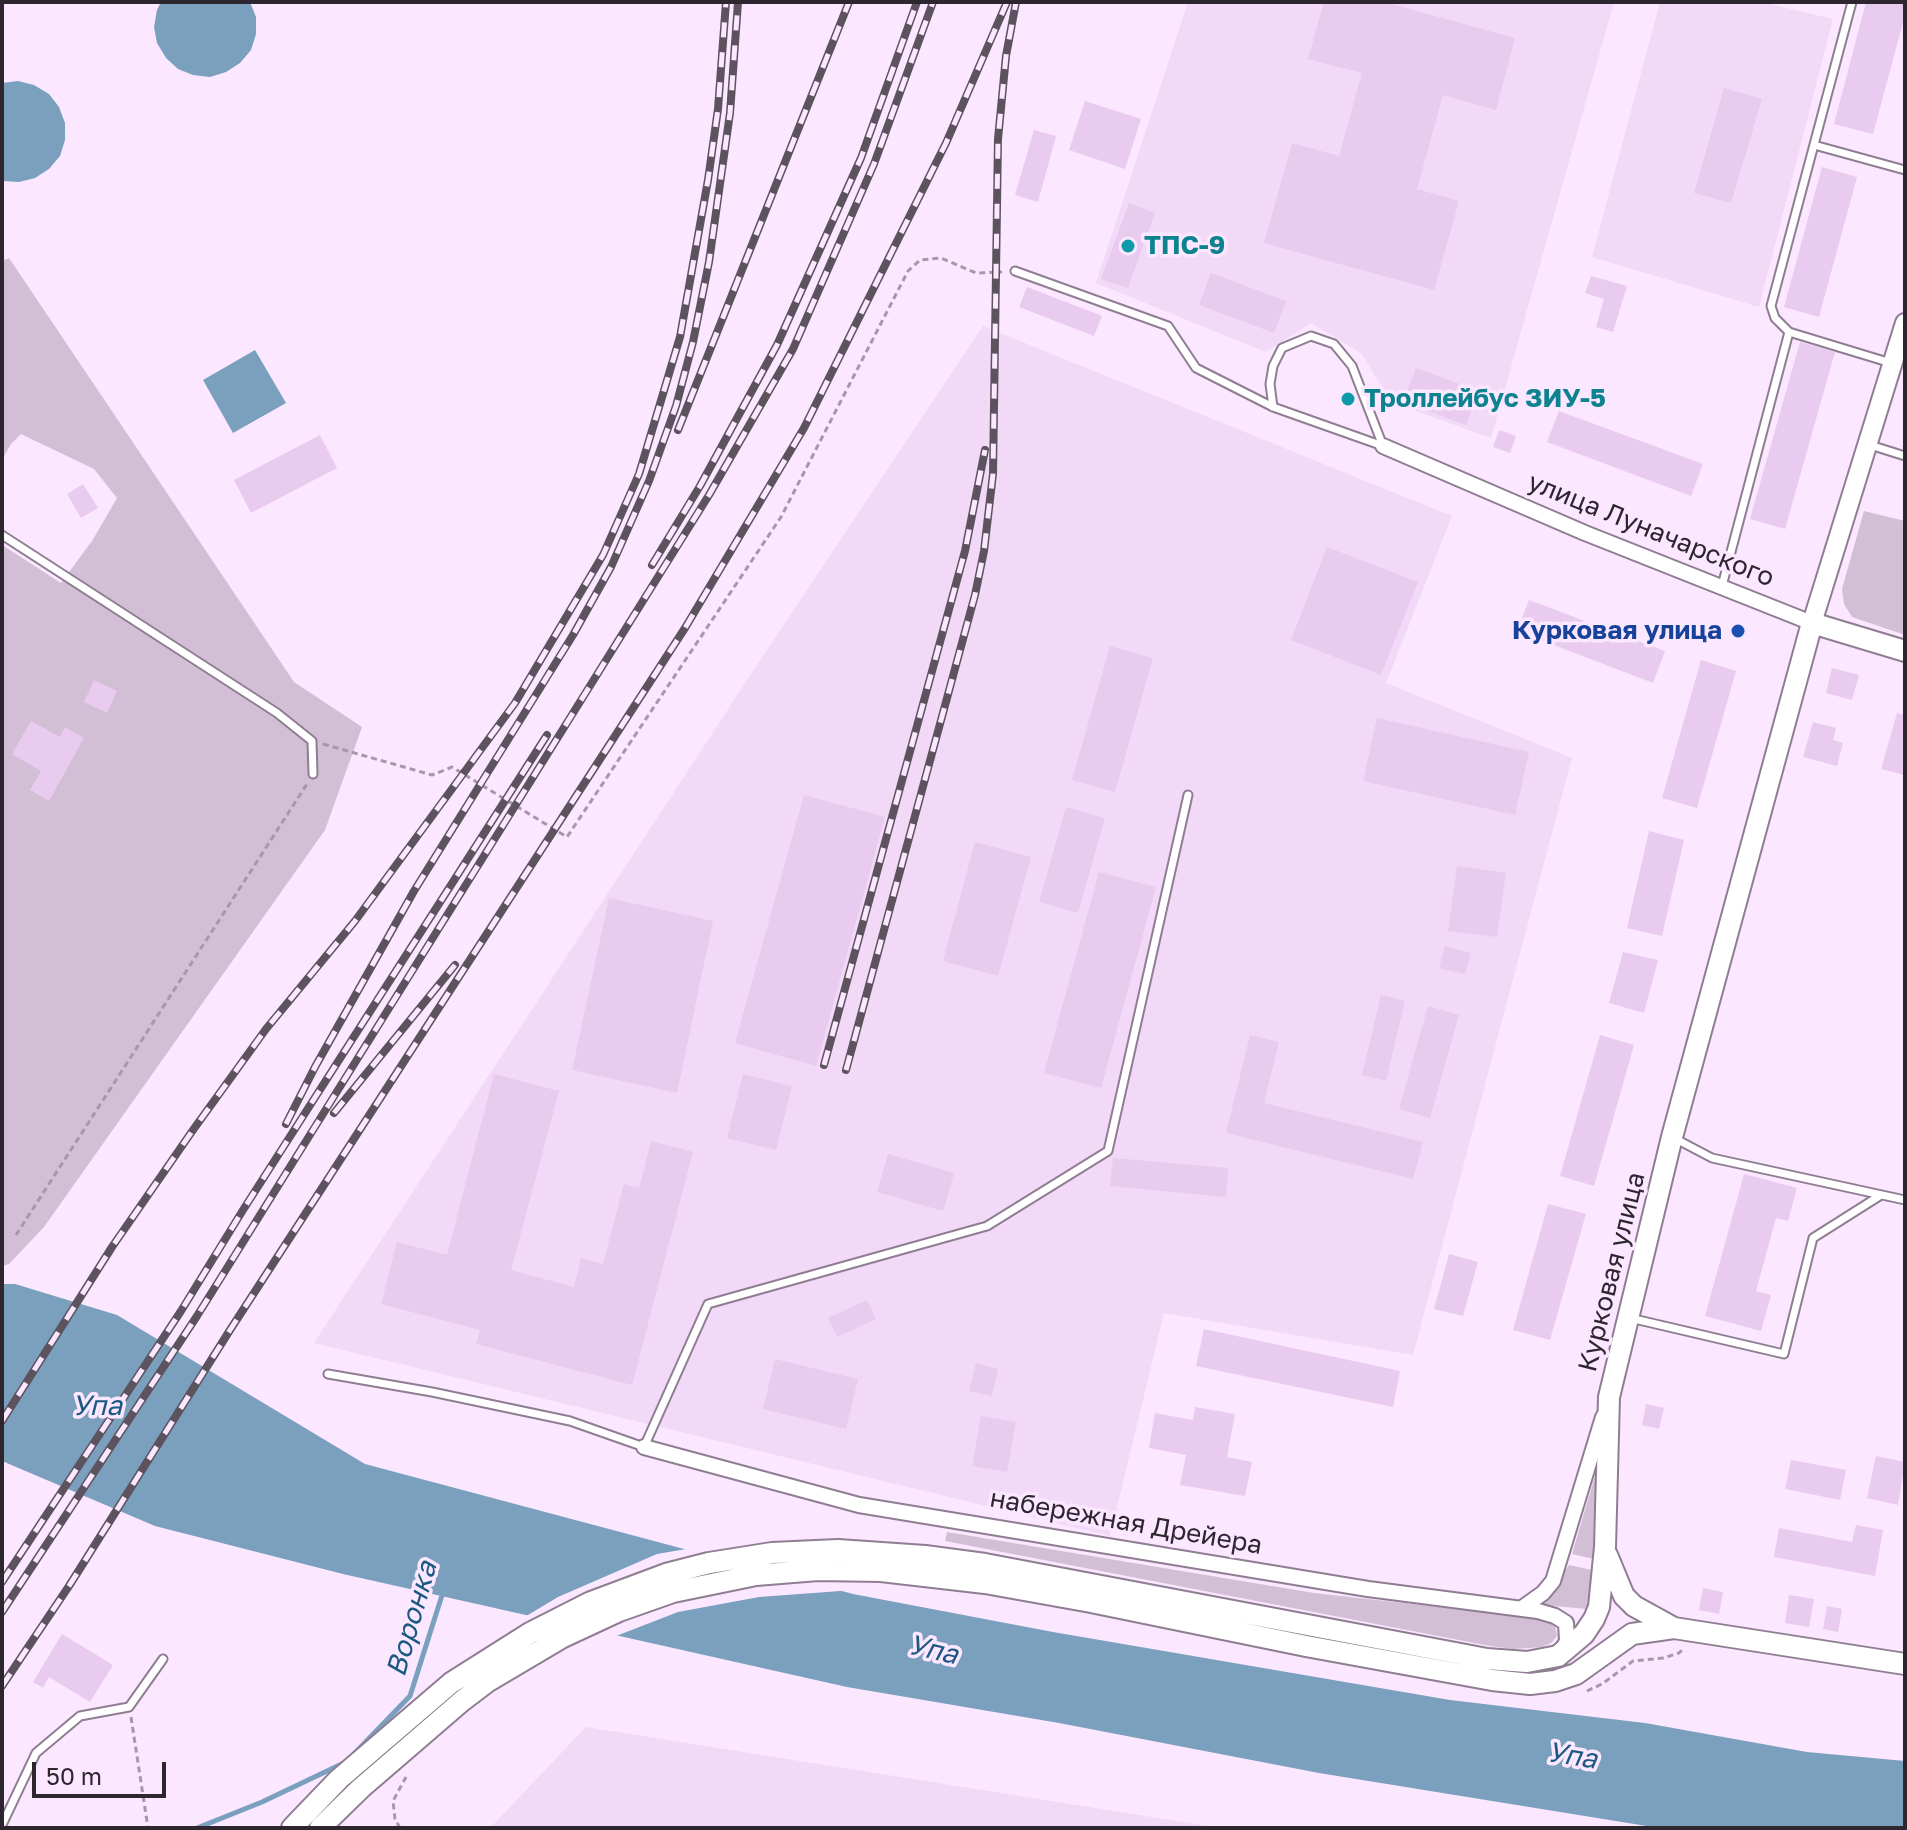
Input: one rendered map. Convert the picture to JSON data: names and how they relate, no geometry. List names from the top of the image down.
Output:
{
  "streets": {
    "main road": ["улица Луначарского", "Курковая улица"],
    "street": ["набережная Дрейера"]
  },
  "crossings": [
    ["улица Луначарского", "Курковая улица"],
    ["Курковая улица", "набережная Дрейера"]
  ],
  "water": ["Упа", "Воронка"],
  "places": ["ТПС-9", "Троллейбус ЗИУ-5", "Курковая улица"],
  "scale_bar": "50 m"
}
